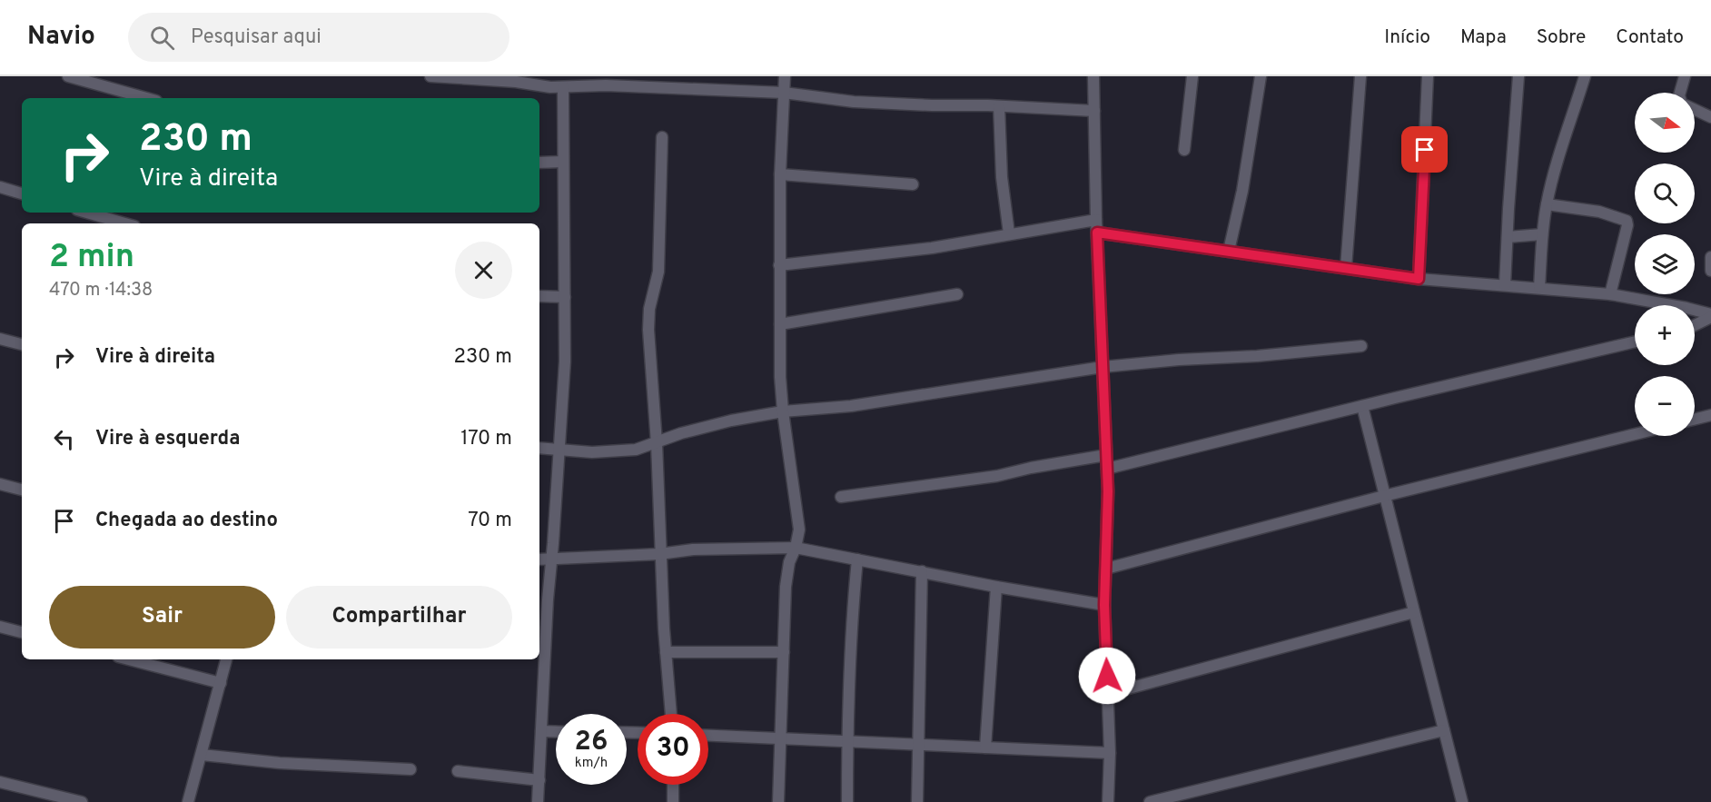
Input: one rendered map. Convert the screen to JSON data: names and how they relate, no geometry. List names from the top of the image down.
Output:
{
  "north": "right",
  "page": {
    "header": "Navio",
    "search": "Pesquisar aqui",
    "nav": [
      "Início",
      "Mapa",
      "Sobre",
      "Contato"
    ],
    "map_buttons": ["+", "−"],
    "turn": ["230 m", "Vire à direita"],
    "heading": ["2 min", "470 m · 14:38"],
    "list": [
      {
        "name": "Vire à direita",
        "value": "230 m"
      },
      {
        "name": "Vire à esquerda",
        "value": "170 m"
      },
      {
        "name": "Chegada ao destino",
        "value": "70 m"
      }
    ],
    "buttons": ["Sair", "Compartilhar"],
    "speed": "26 km/h",
    "limit": "30"
  }
}
